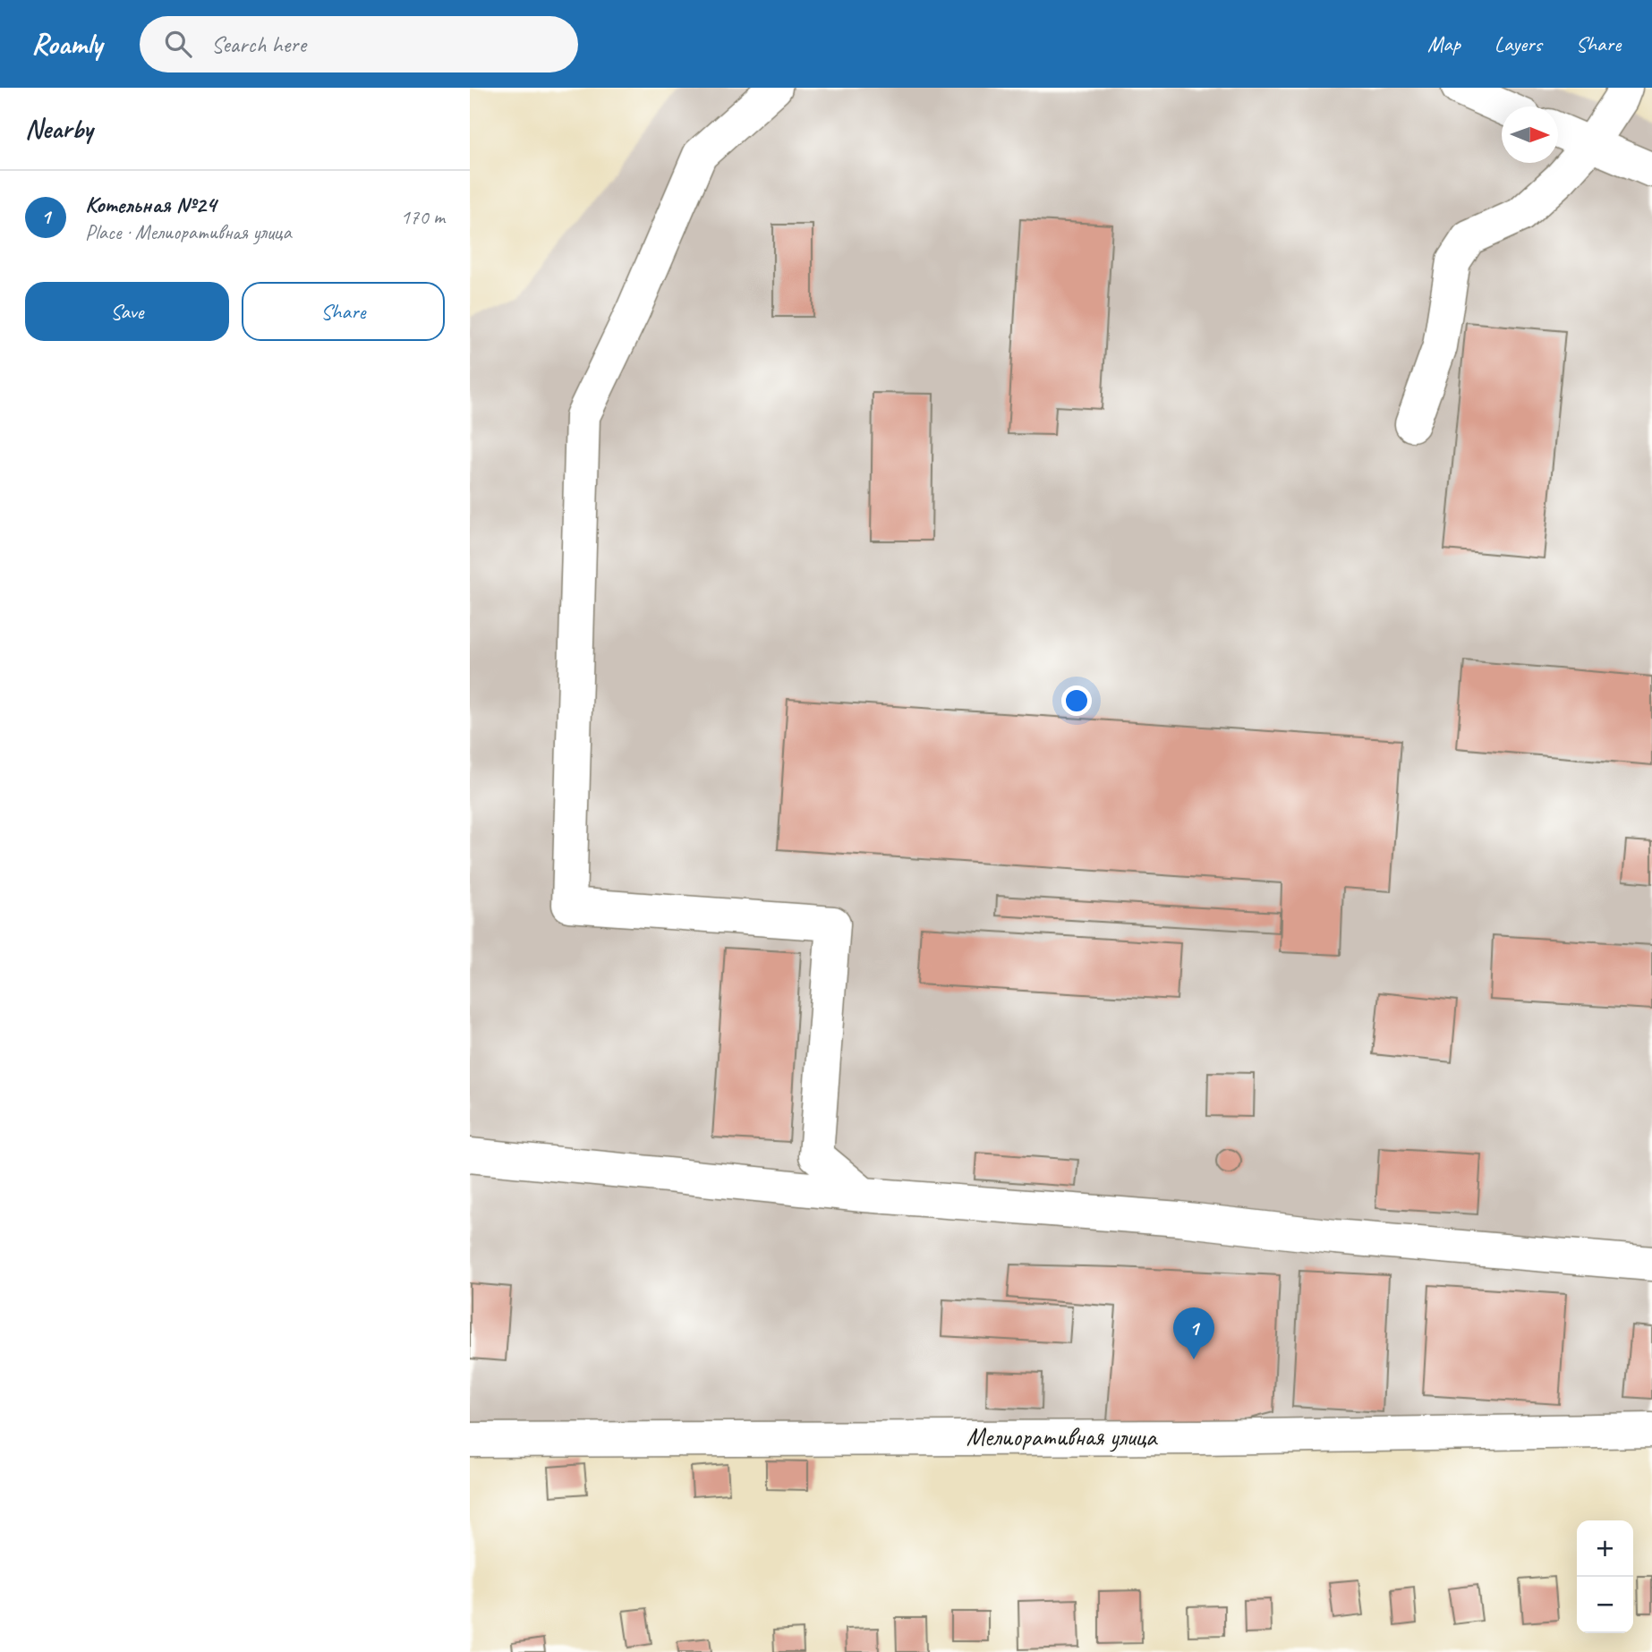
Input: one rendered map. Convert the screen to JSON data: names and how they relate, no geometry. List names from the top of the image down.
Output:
{
  "streets": {
    "street": ["Мелиоративная улица"]
  },
  "north": "right",
  "page": {
    "header": "Roamly",
    "search": "Search here",
    "nav": ["Map", "Layers", "Share"],
    "heading": "Nearby",
    "list": [
      {
        "mark": "1",
        "name": "Котельная №24",
        "note": "Place · Мелиоративная улица",
        "value": "170 m"
      }
    ],
    "buttons": ["Save", "Share"],
    "pins": "1",
    "map_buttons": ["+", "−"]
  }
}
